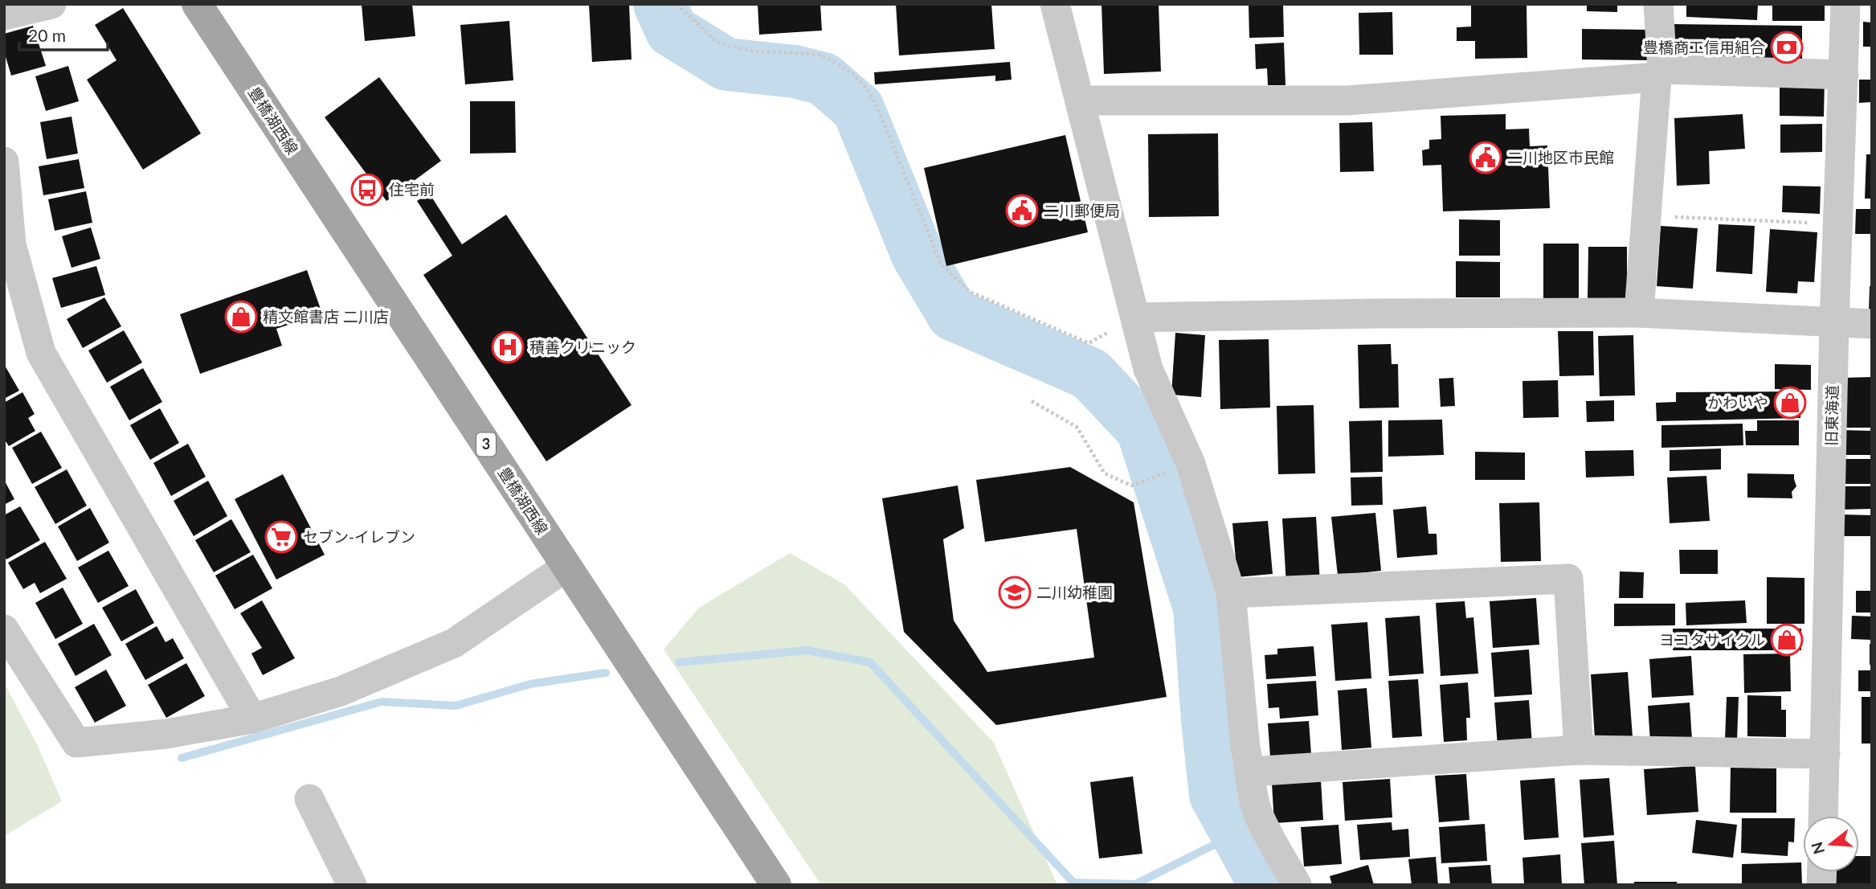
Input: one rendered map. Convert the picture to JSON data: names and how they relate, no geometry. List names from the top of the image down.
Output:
{
  "streets": {
    "main road": ["豊橋湖西線", "3"],
    "street": ["旧東海道"]
  },
  "places": {
    "bank": ["豊橋商工信用組合"],
    "public building": ["二川地区市民館", "二川郵便局"],
    "bus stop": ["住宅前"],
    "shop": ["精文館書店 二川店", "かわいや", "ヨコタサイクル"],
    "hospital": ["積善クリニック"],
    "supermarket": ["セブン-イレブン"],
    "school or university": ["二川幼稚園"]
  },
  "scale_bar": "20 m",
  "north": "left"
}
